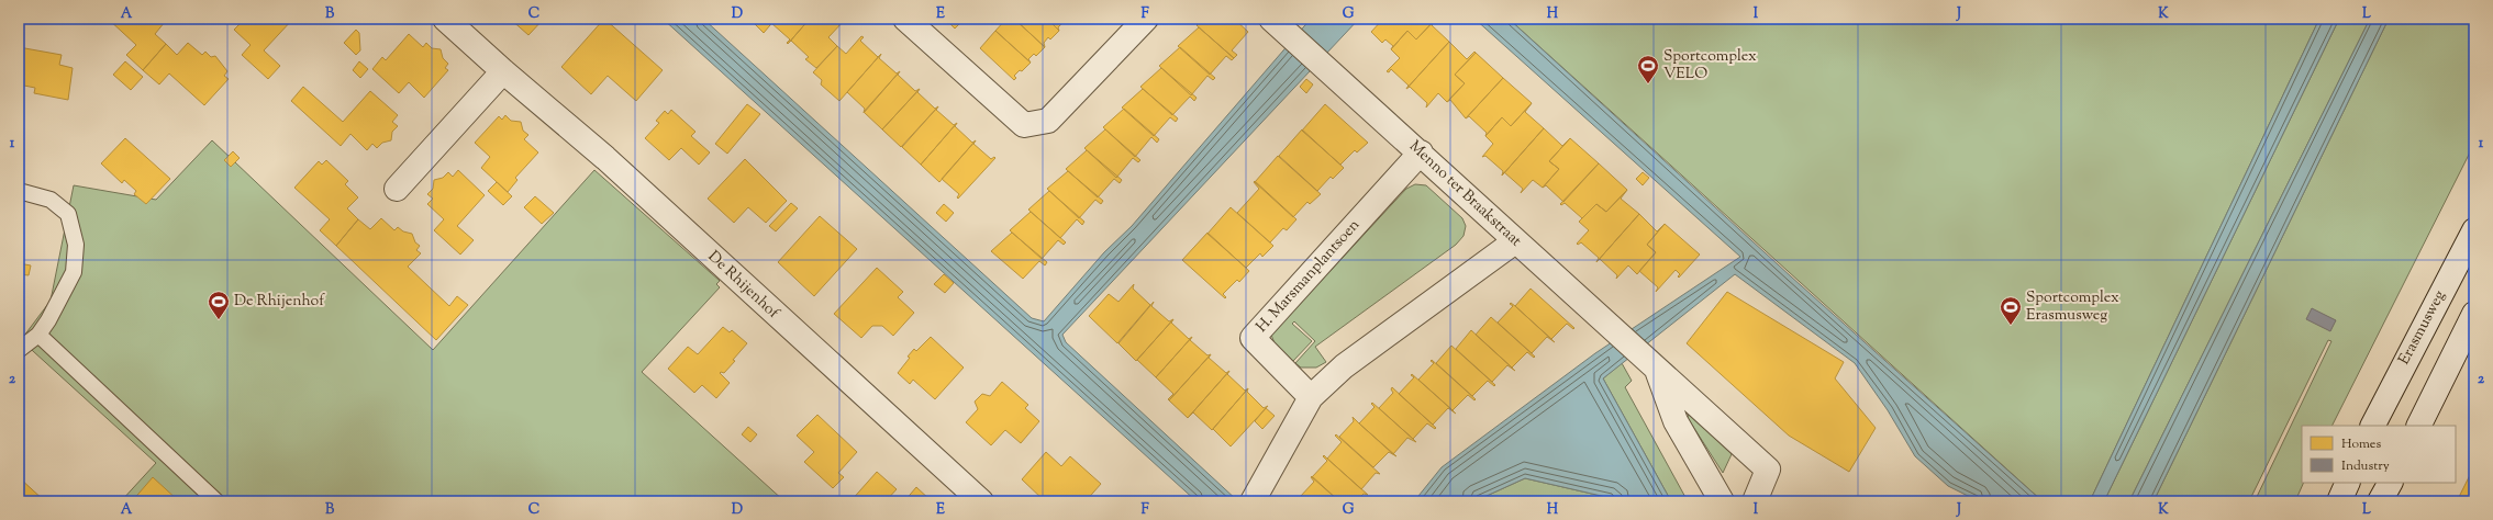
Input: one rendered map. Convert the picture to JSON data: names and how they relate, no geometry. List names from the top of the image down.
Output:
{
  "streets": {
    "street": [
      "Menno ter Braakstraat",
      "H. Marsmanplantsoen",
      "De Rhijenhof",
      "Erasmusweg"
    ]
  },
  "crossings": [
    ["Menno ter Braakstraat", "H. Marsmanplantsoen"]
  ],
  "places": {
    "sports": ["Sportcomplex VELO", "De Rhijenhof", "Sportcomplex Erasmusweg"]
  },
  "legend": ["Homes", "Industry"],
  "grid": {
    "columns": [
      "A",
      "B",
      "C",
      "D",
      "E",
      "F",
      "G",
      "H",
      "I",
      "J",
      "K",
      "L"
    ],
    "rows": ["1", "2"]
  }
}
